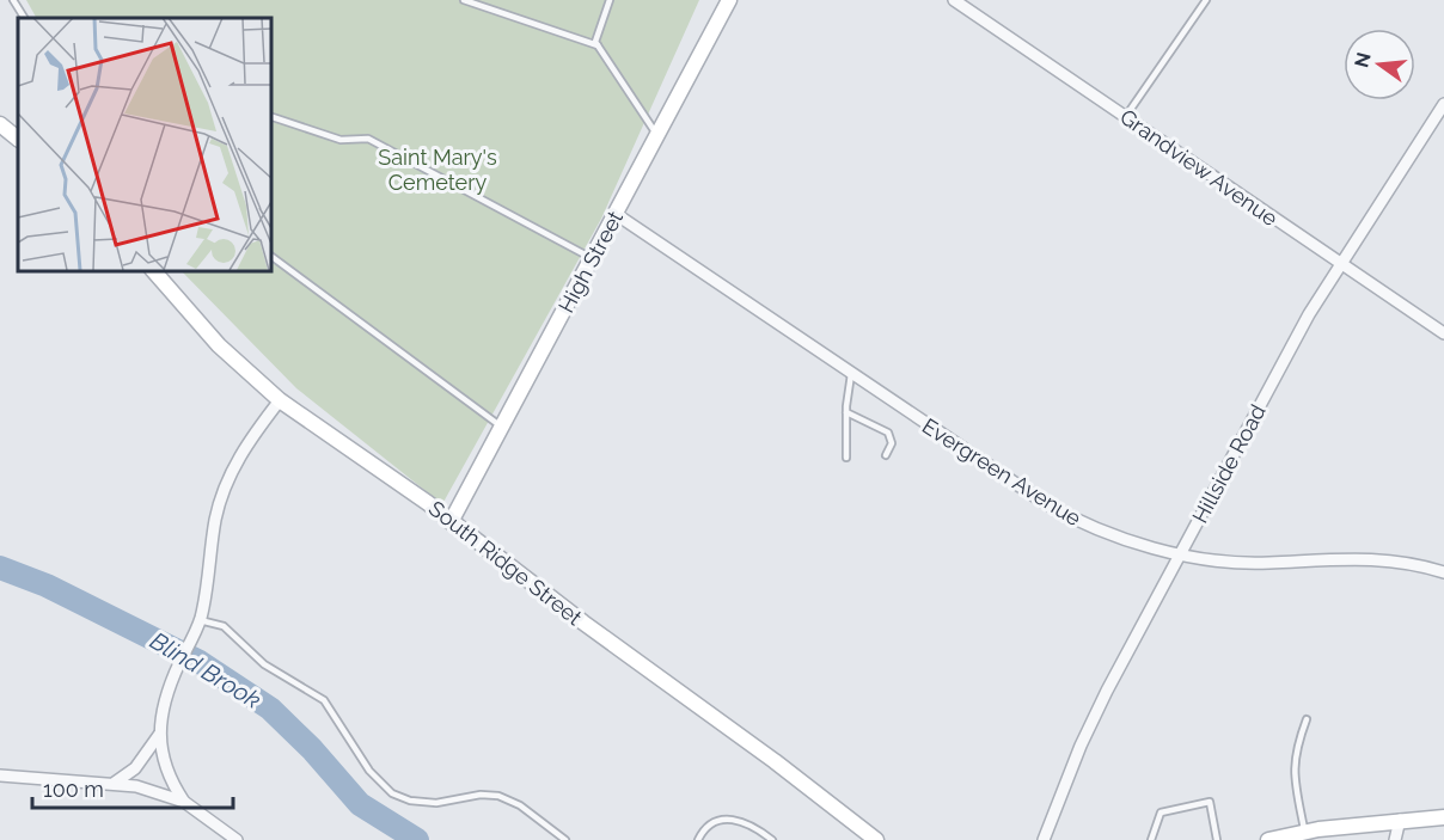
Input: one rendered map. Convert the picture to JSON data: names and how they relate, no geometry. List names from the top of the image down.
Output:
{
  "streets": {
    "street": [
      "Grandview Avenue",
      "High Street",
      "Hillside Road",
      "Evergreen Avenue",
      "South Ridge Street"
    ]
  },
  "crossings": [
    ["Grandview Avenue", "Hillside Road"],
    ["High Street", "Evergreen Avenue"],
    ["High Street", "South Ridge Street"],
    ["Hillside Road", "Evergreen Avenue"]
  ],
  "water": ["Blind Brook"],
  "parks": ["Saint Mary's Cemetery"],
  "scale_bar": "100 m",
  "north": "left"
}
